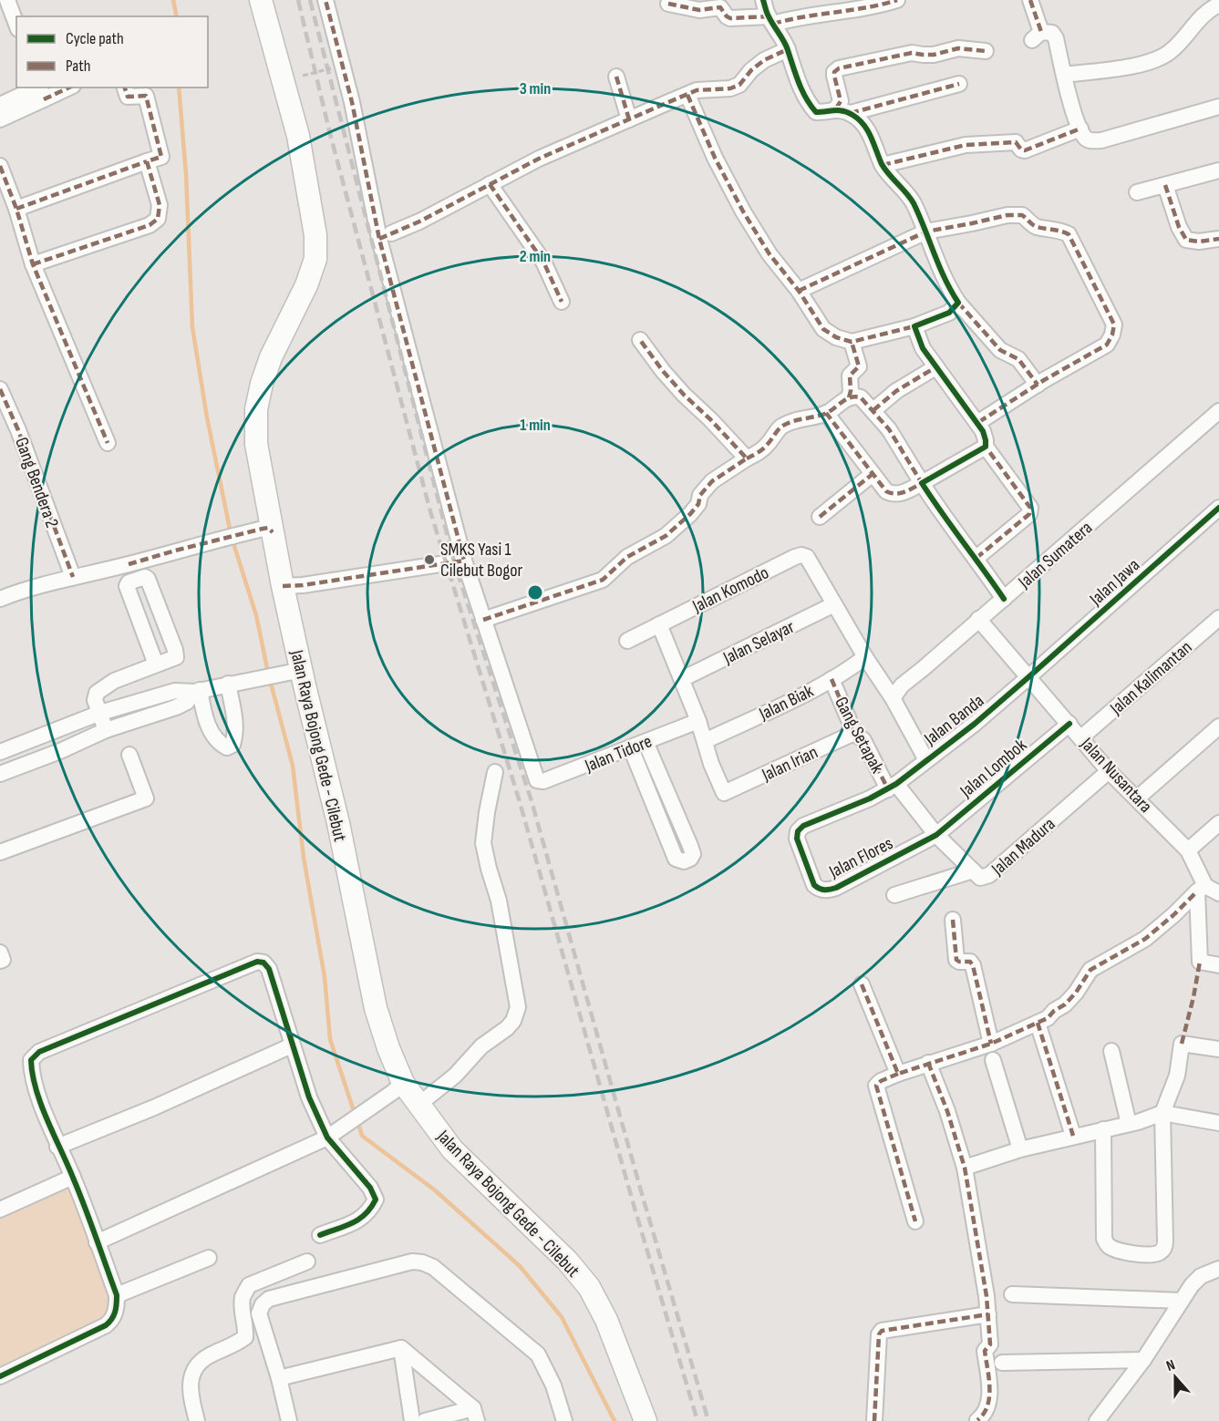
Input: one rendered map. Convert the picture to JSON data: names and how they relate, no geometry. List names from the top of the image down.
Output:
{
  "streets": {
    "main road": ["Jalan Raya Bojong Gede - Cilebut"],
    "street": [
      "Gang Bendera 2",
      "Jalan Sumatera",
      "Jalan Jawa",
      "Jalan Komodo",
      "Jalan Selayar",
      "Jalan Kalimantan",
      "Jalan Biak",
      "Jalan Banda",
      "Gang Setapak",
      "Jalan Tidore",
      "Jalan Irian",
      "Jalan Lombok",
      "Jalan Nusantara",
      "Jalan Madura",
      "Jalan Flores"
    ]
  },
  "crossings": [
    ["Jalan Sumatera", "Jalan Nusantara"],
    ["Jalan Jawa", "Jalan Banda"],
    ["Jalan Jawa", "Jalan Nusantara"],
    ["Jalan Komodo", "Jalan Selayar"],
    ["Jalan Kalimantan", "Jalan Nusantara"],
    ["Jalan Biak", "Gang Setapak"],
    ["Jalan Biak", "Jalan Irian"],
    ["Jalan Banda", "Gang Setapak"],
    ["Jalan Banda", "Jalan Nusantara"],
    ["Jalan Banda", "Jalan Madura"],
    ["Jalan Banda", "Jalan Flores"],
    ["Gang Setapak", "Jalan Irian"],
    ["Gang Setapak", "Jalan Madura"],
    ["Jalan Lombok", "Jalan Nusantara"],
    ["Jalan Lombok", "Jalan Madura"],
    ["Jalan Lombok", "Jalan Flores"],
    ["Jalan Nusantara", "Jalan Madura"],
    ["Jalan Madura", "Jalan Flores"]
  ],
  "places": ["SMKS Yasi 1 Cilebut Bogor"],
  "legend": ["Cycle path", "Path"],
  "north": "top",
  "rings": ["3 min", "2 min", "1 min"]
}
